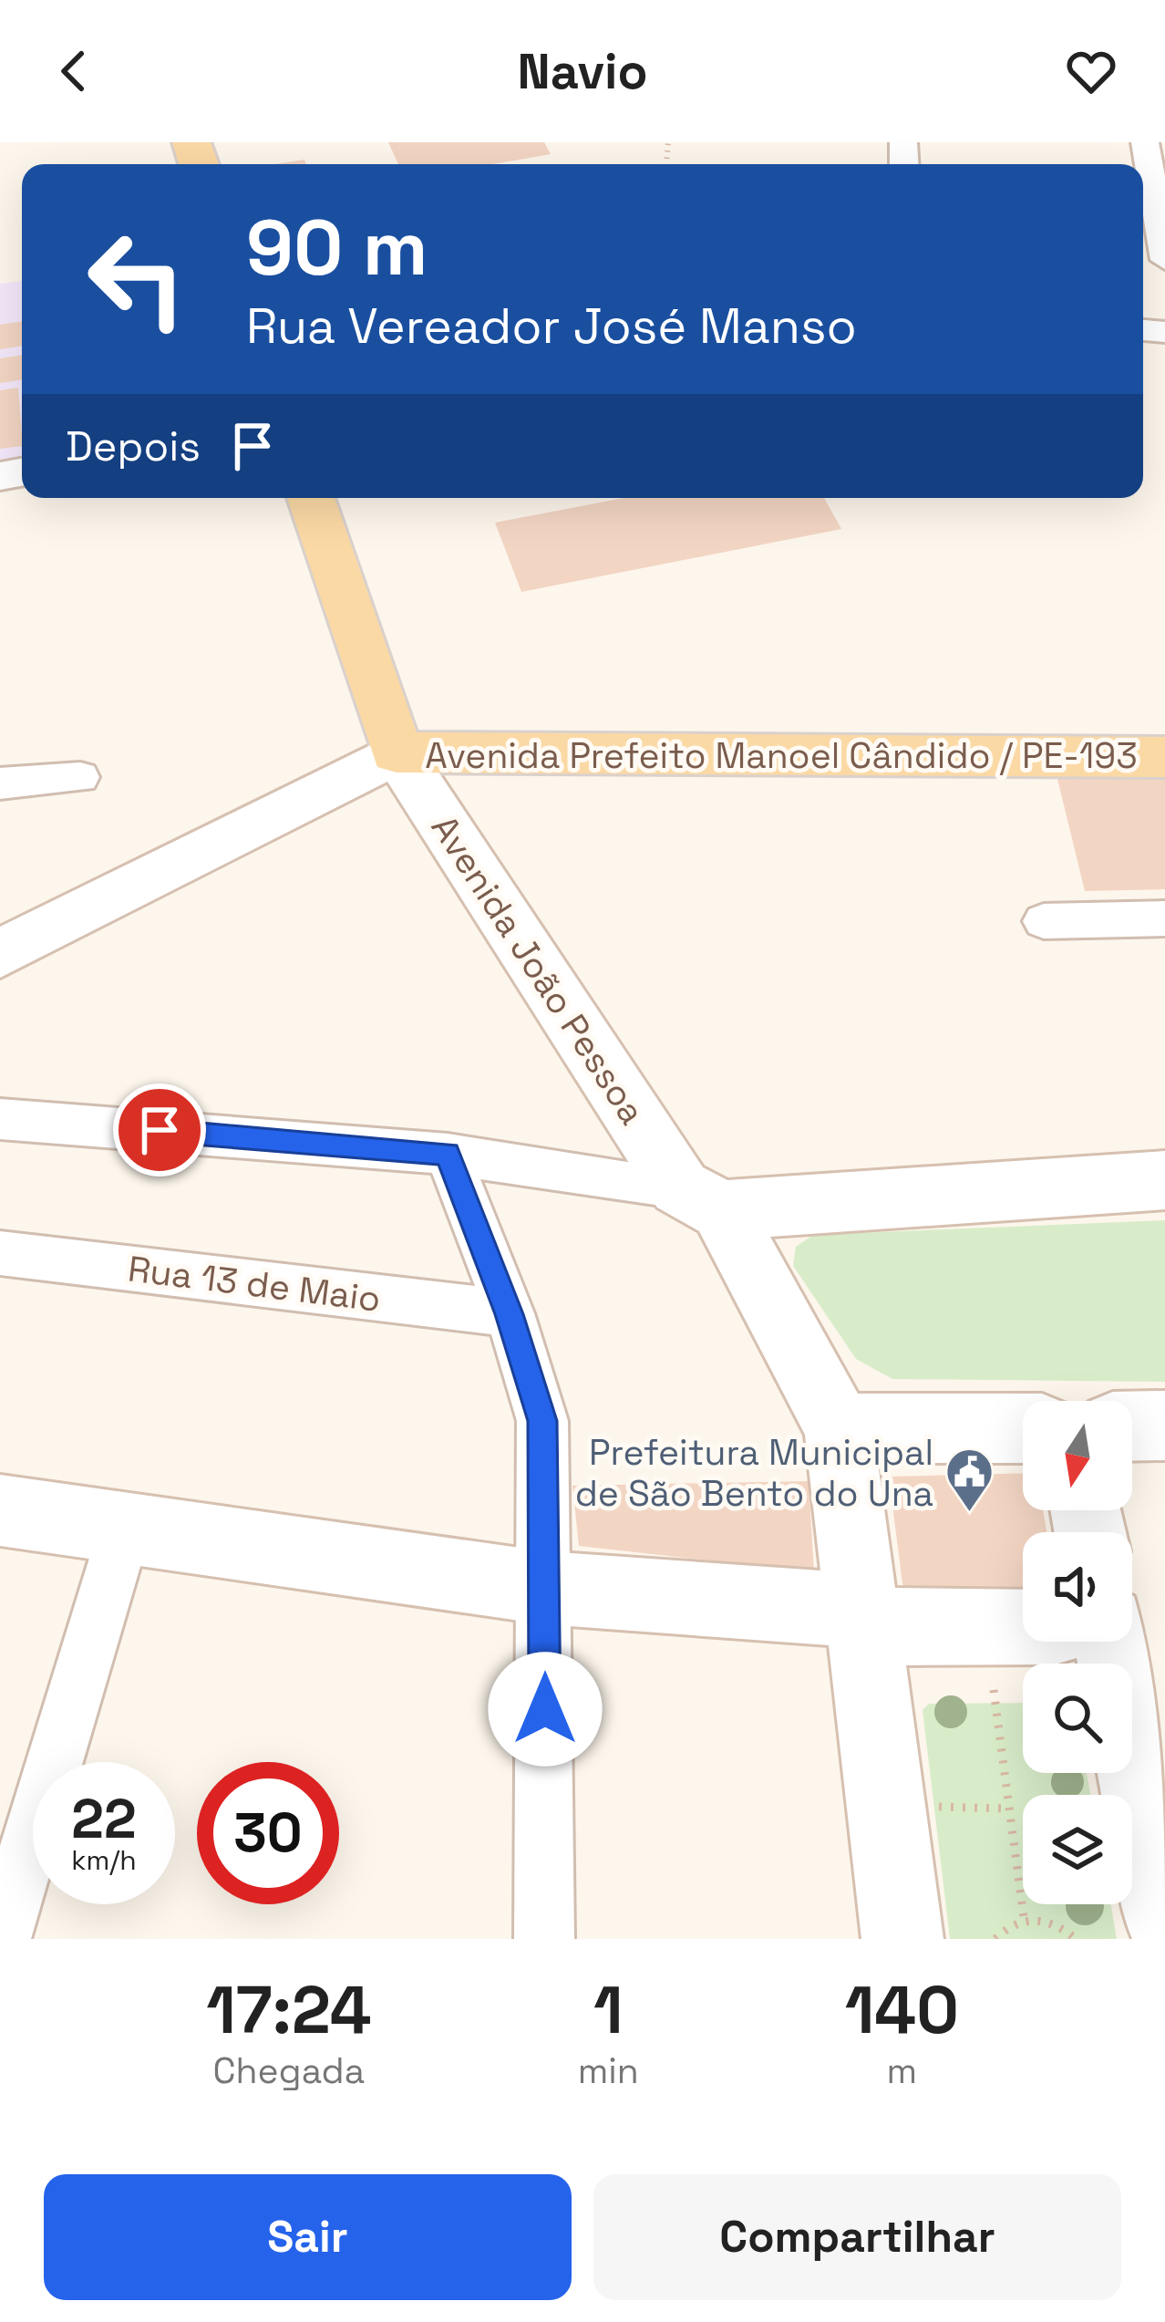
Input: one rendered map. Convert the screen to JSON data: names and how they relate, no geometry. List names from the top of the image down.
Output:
{
  "streets": {
    "main road": ["Avenida Prefeito Manoel Cândido / PE-193", "Avenida João Pessoa"],
    "street": ["Rua 13 de Maio"]
  },
  "crossings": [
    ["Avenida Prefeito Manoel Cândido / PE-193", "Avenida João Pessoa"]
  ],
  "places": {
    "public building": ["Prefeitura Municipal de São Bento do Una"]
  },
  "north": "bottom",
  "page": {
    "header": "Navio",
    "turn": ["90 m", "Rua Vereador José Manso"],
    "then": "Depois",
    "speed": "22 km/h",
    "limit": "30",
    "eta": [
      "17:24",
      "Chegada",
      "1",
      "min",
      "140",
      "m"
    ],
    "buttons": ["Sair", "Compartilhar"]
  }
}
